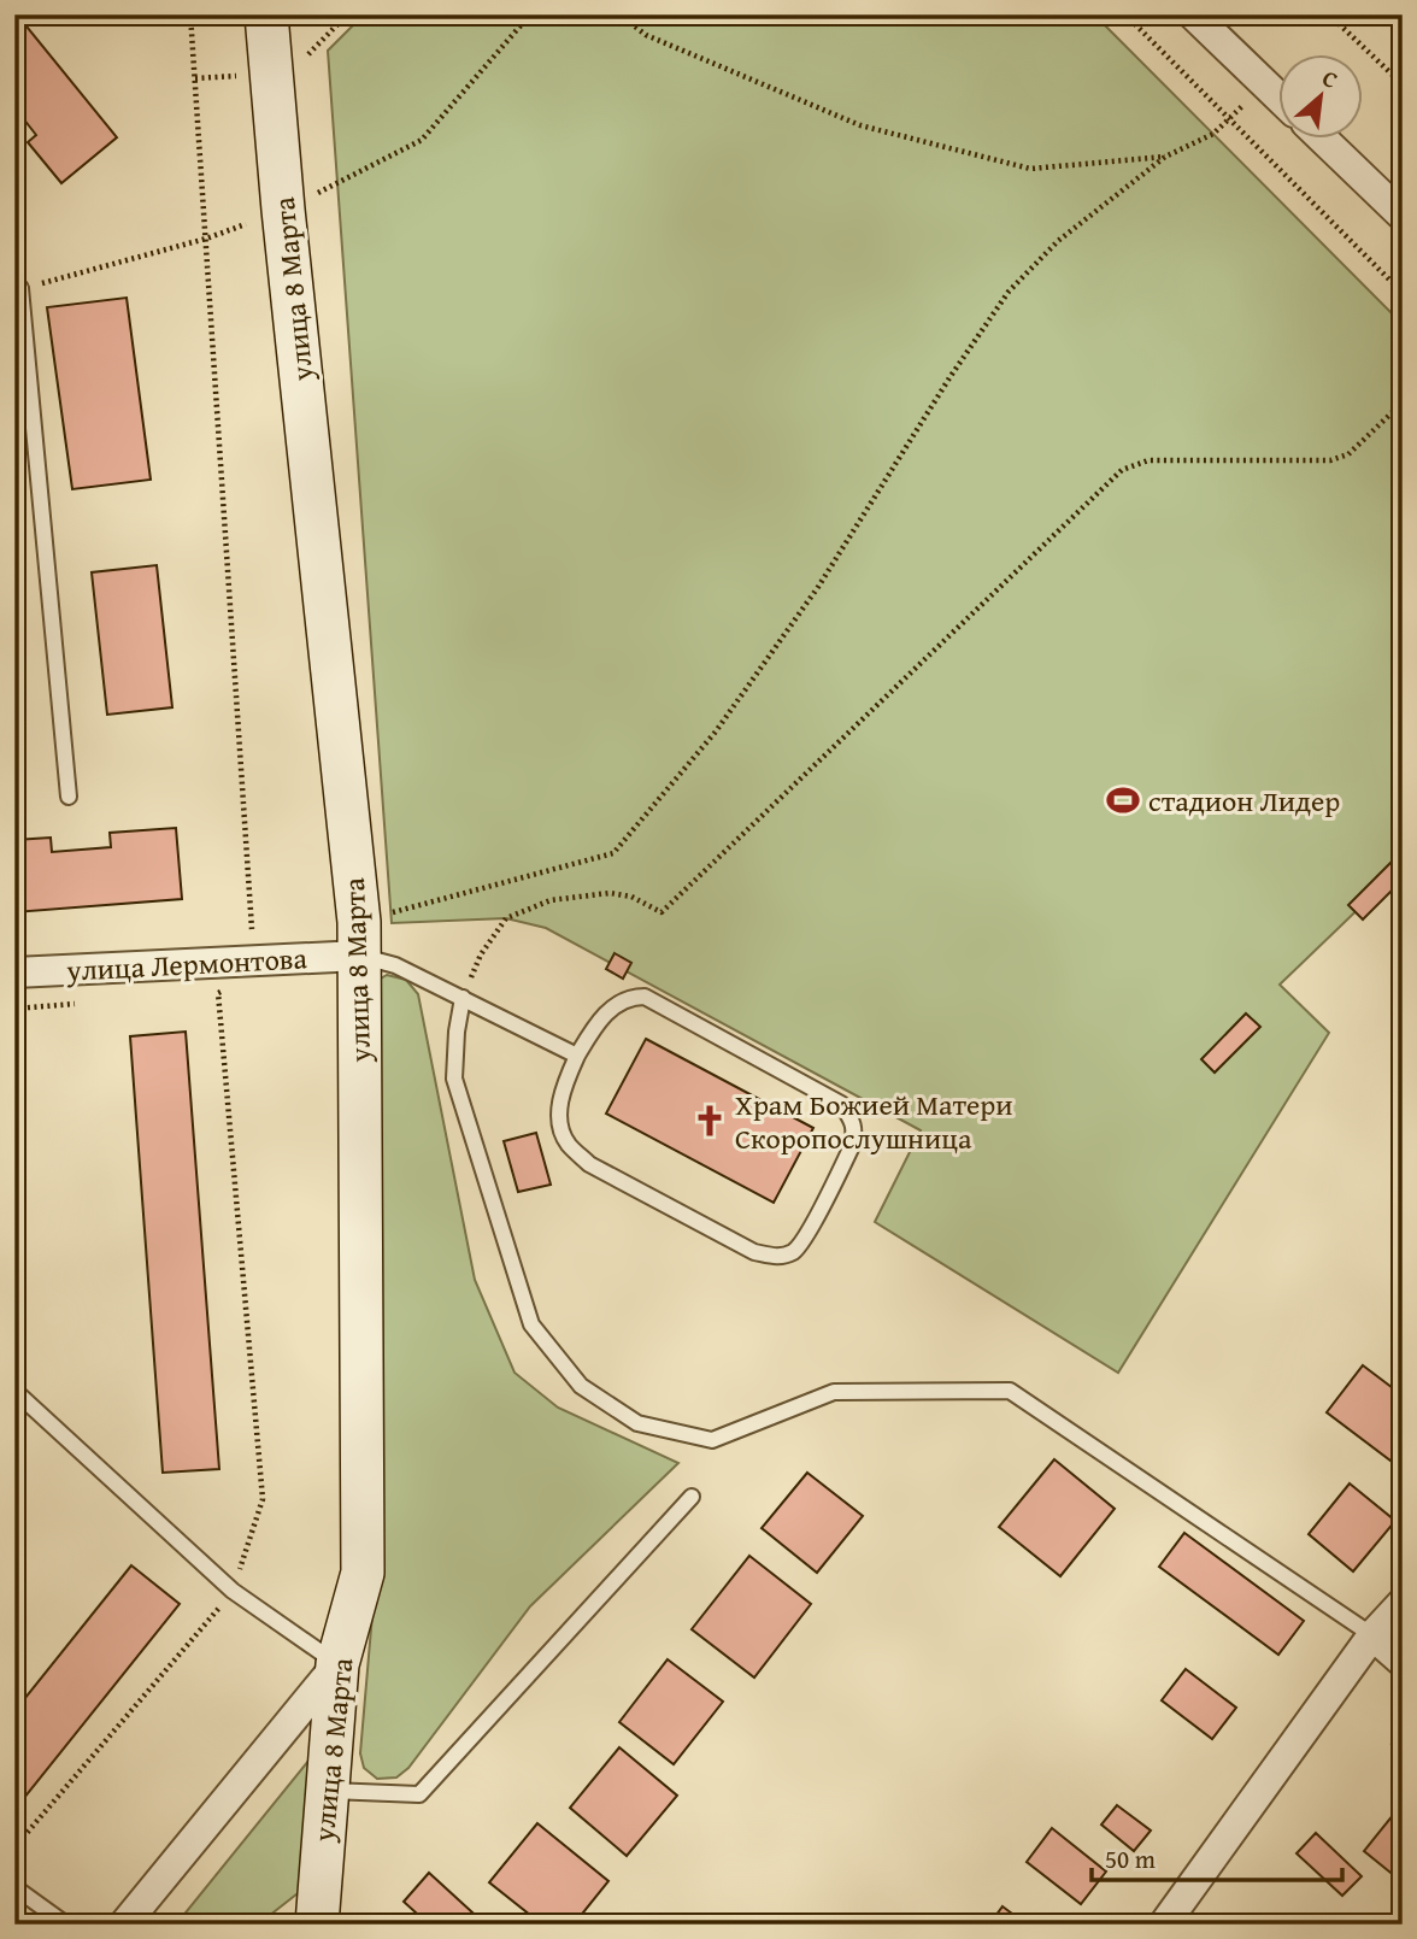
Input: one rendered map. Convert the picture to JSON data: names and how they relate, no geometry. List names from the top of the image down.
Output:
{
  "streets": {
    "street": ["улица 8 Марта", "улица Лермонтова"]
  },
  "crossings": [
    ["улица 8 Марта", "улица Лермонтова"]
  ],
  "places": {
    "sports": ["стадион Лидер"],
    "church": ["Храм Божией Матери Скоропослушница"]
  },
  "scale_bar": "50 m",
  "north": "top right"
}
